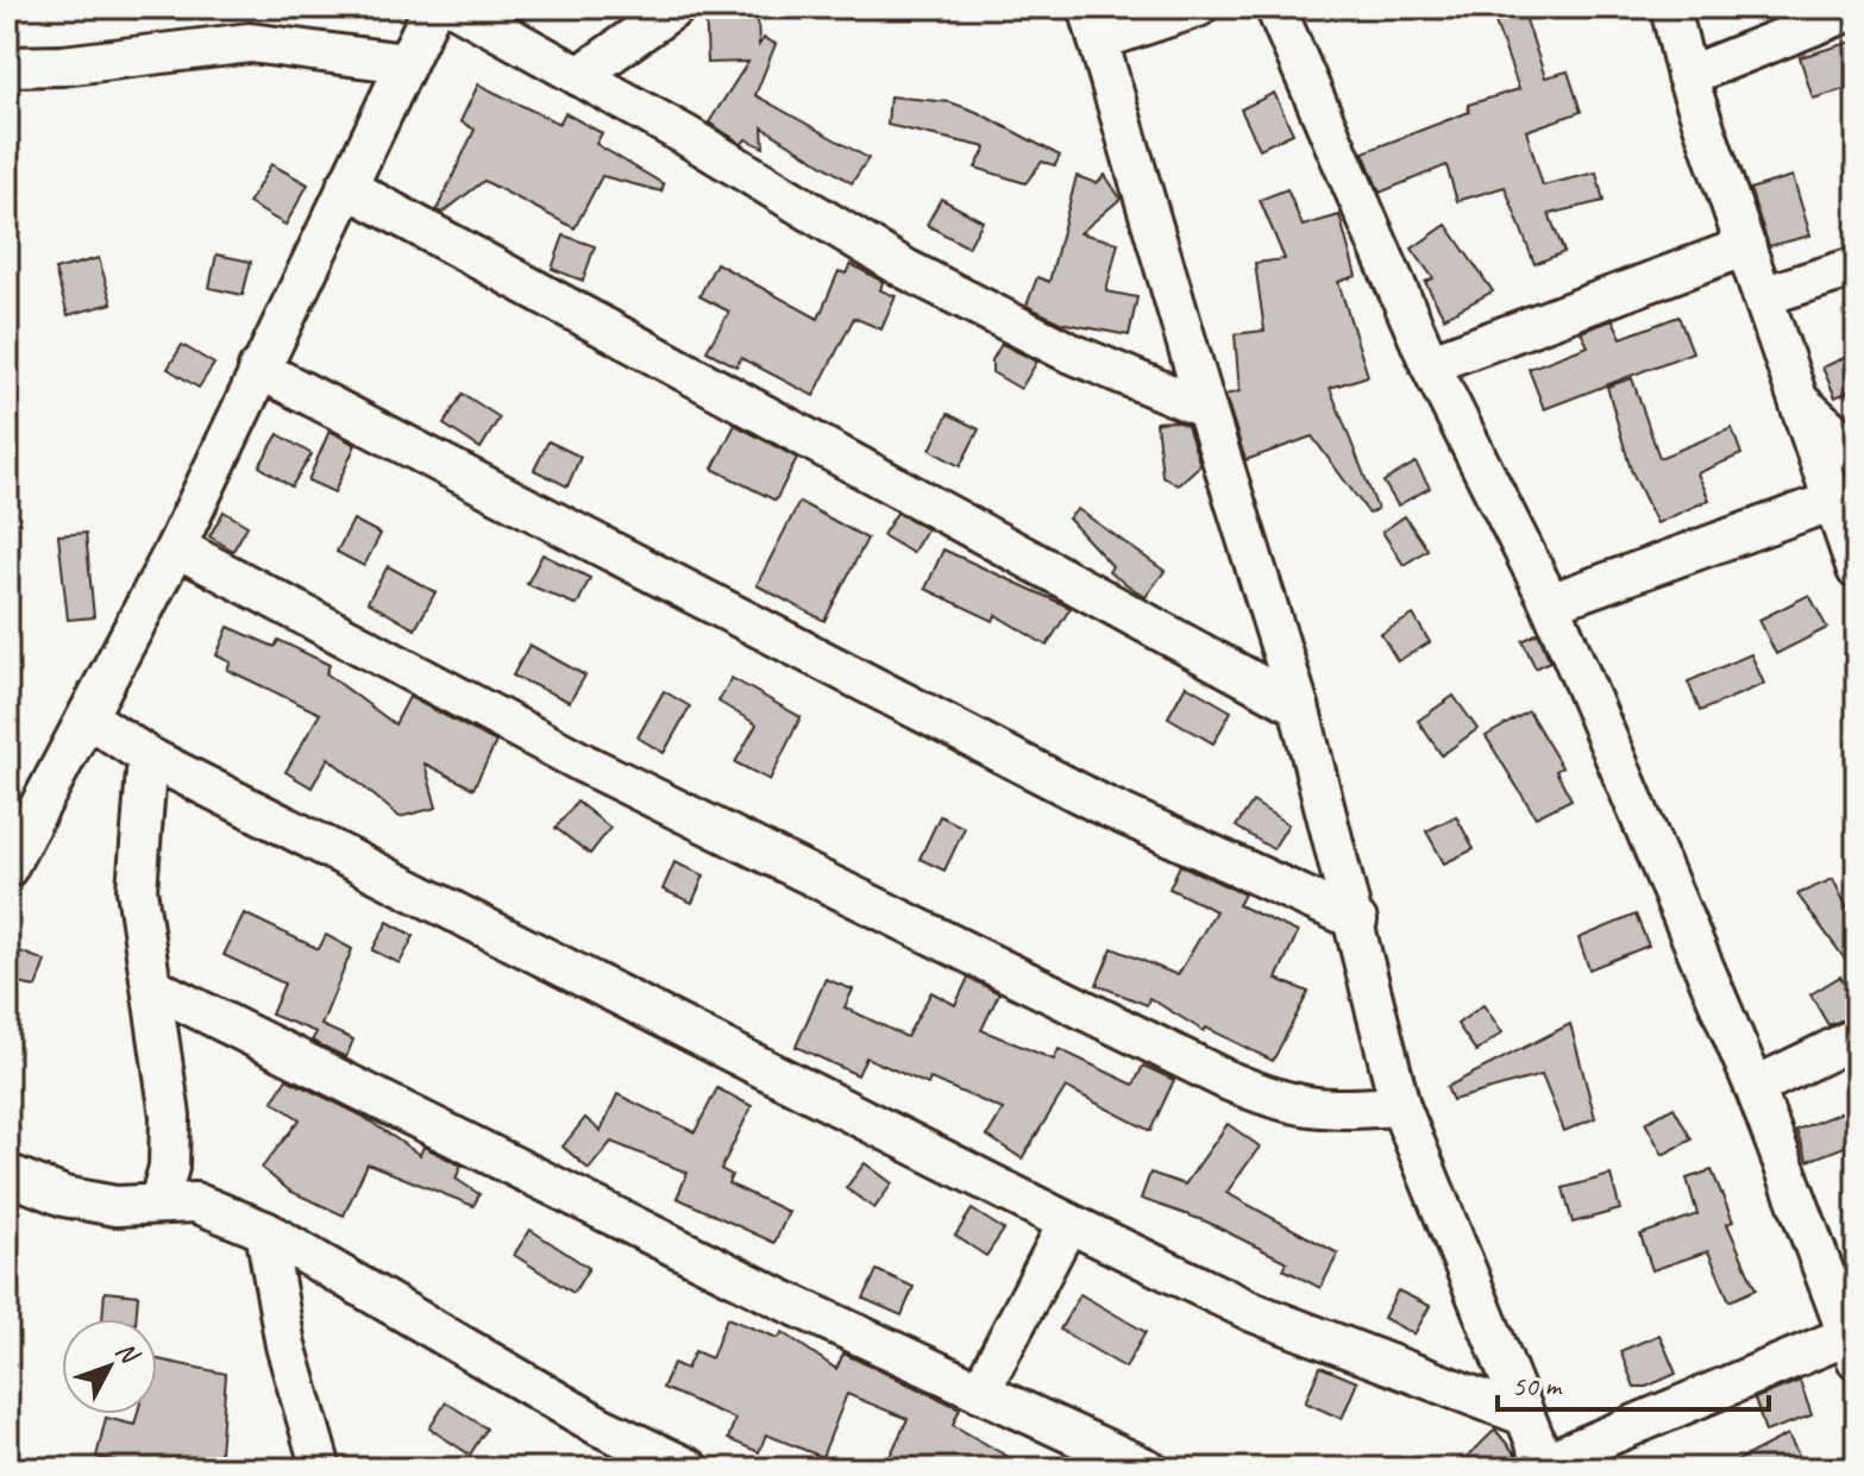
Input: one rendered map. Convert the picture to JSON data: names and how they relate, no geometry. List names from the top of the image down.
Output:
{
  "scale_bar": "50 m",
  "north": "top right"
}
